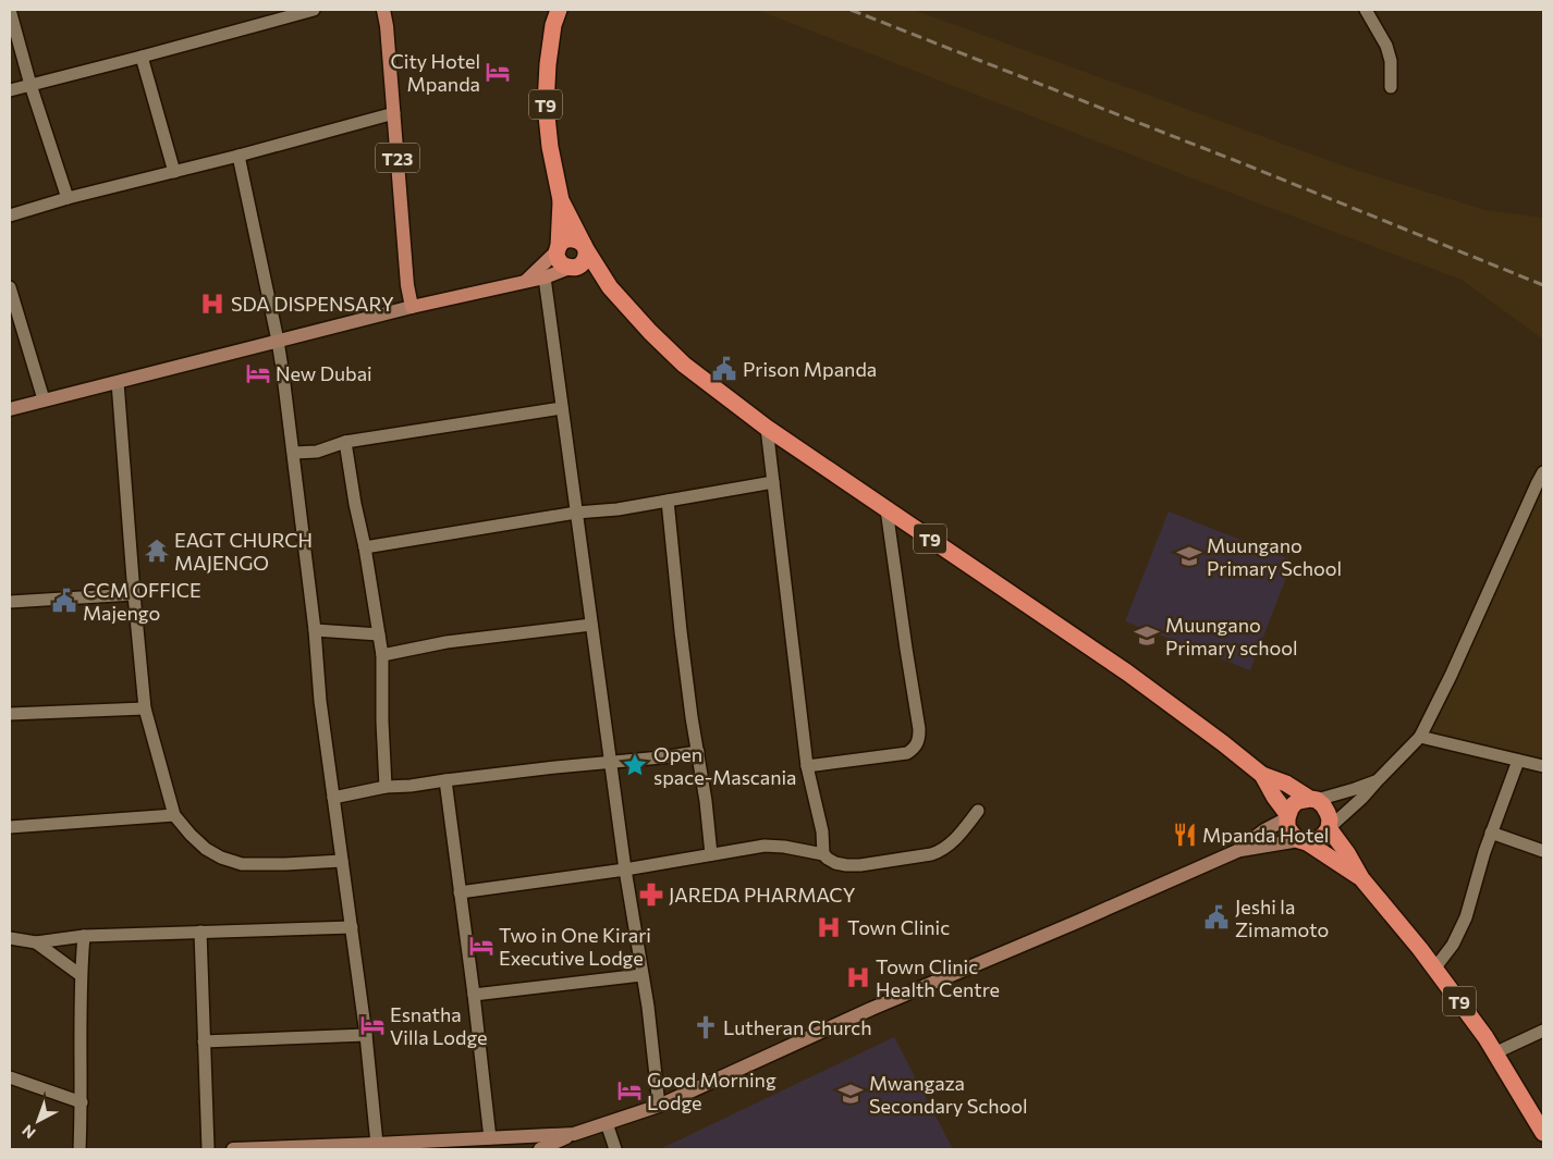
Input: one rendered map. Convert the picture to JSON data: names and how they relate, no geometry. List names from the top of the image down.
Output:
{
  "streets": {
    "highway": ["T9"],
    "main road": ["T23"]
  },
  "places": {
    "hotel": [
      "City Hotel Mpanda",
      "New Dubai",
      "Two in One Kirari Executive Lodge",
      "Esnatha Villa Lodge",
      "Good Morning Lodge"
    ],
    "hospital": ["SDA DISPENSARY", "Town Clinic", "Town Clinic Health Centre"],
    "public building": ["Prison Mpanda", "CCM OFFICE Majengo", "Jeshi la Zimamoto"],
    "temple": ["EAGT CHURCH MAJENGO"],
    "school or university": ["Muungano Primary School", "Muungano Primary school", "Mwangaza Secondary School"],
    "place": ["Open space-Mascania"],
    "restaurant": ["Mpanda Hotel"],
    "pharmacy": ["JAREDA PHARMACY"],
    "church": ["Lutheran Church"]
  },
  "north": "bottom left"
}
